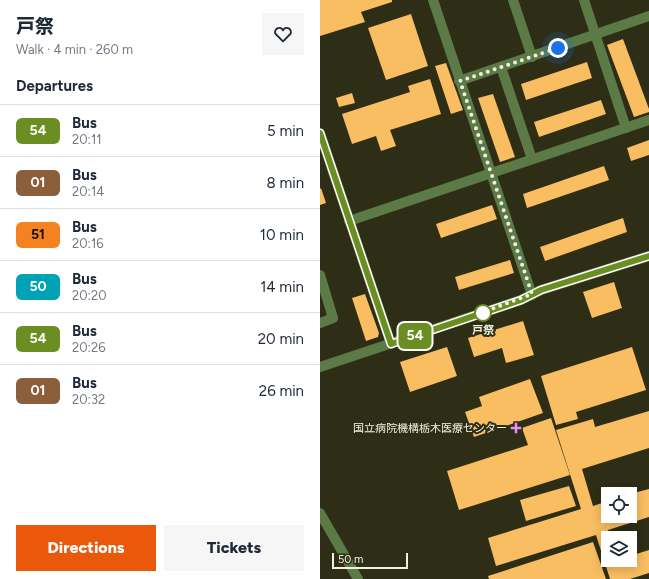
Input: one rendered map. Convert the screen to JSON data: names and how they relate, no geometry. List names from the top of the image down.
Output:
{
  "places": {
    "other": ["戸祭"],
    "health": ["国立病院機構栃木医療センター"]
  },
  "lines": ["bus line 54"],
  "scale_bar": "50 m",
  "page": {
    "heading": [
      ["戸祭", "Walk · 4 min · 260 m"],
      "Departures"
    ],
    "on_map": "54",
    "list": [
      {
        "mark": "54",
        "name": "Bus",
        "note": "20:11",
        "value": "5 min"
      },
      {
        "mark": "01",
        "name": "Bus",
        "note": "20:14",
        "value": "8 min"
      },
      {
        "mark": "51",
        "name": "Bus",
        "note": "20:16",
        "value": "10 min"
      },
      {
        "mark": "50",
        "name": "Bus",
        "note": "20:20",
        "value": "14 min"
      },
      {
        "mark": "54",
        "name": "Bus",
        "note": "20:26",
        "value": "20 min"
      },
      {
        "mark": "01",
        "name": "Bus",
        "note": "20:32",
        "value": "26 min"
      }
    ],
    "buttons": ["Directions", "Tickets"],
    "scale": "50 m"
  }
}
